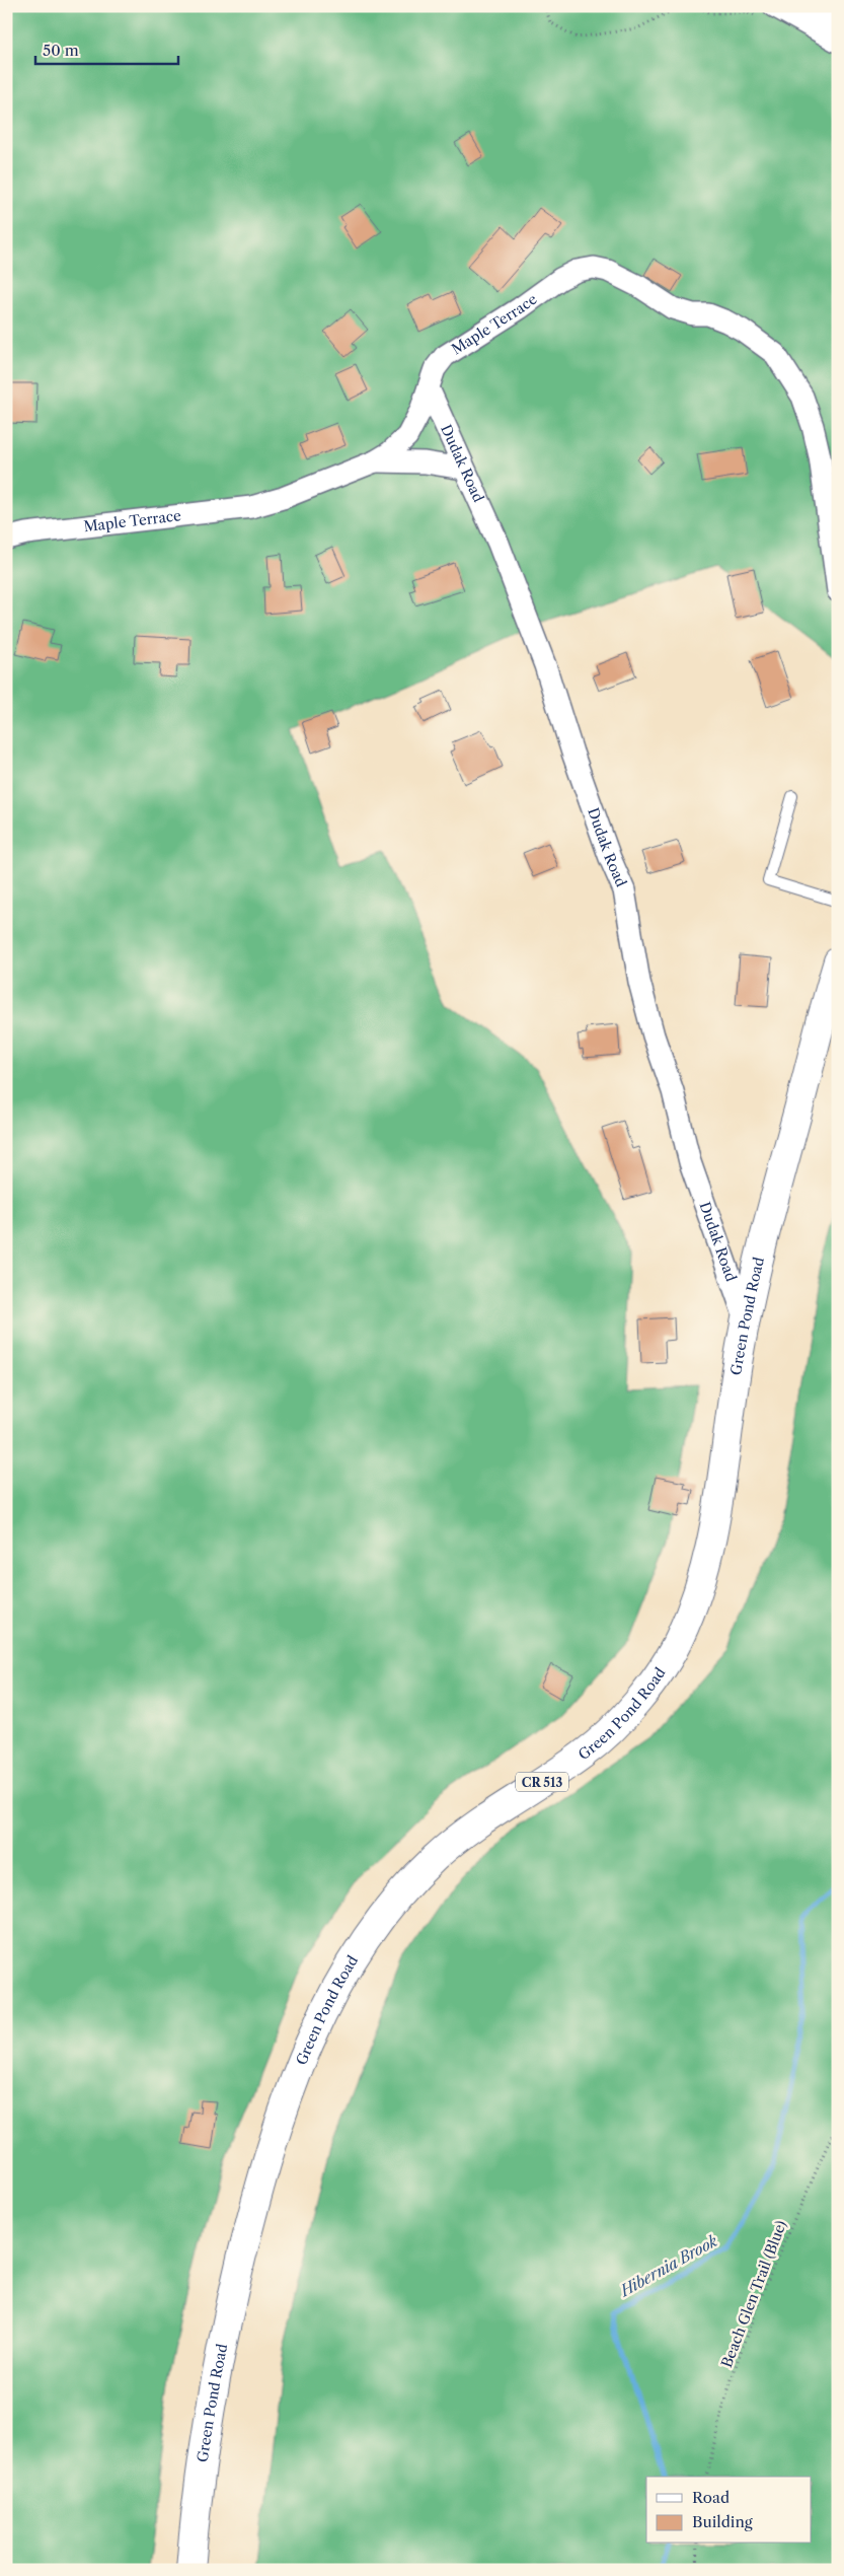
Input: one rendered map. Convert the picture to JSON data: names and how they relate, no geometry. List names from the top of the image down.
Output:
{
  "streets": {
    "main road": ["Green Pond Road", "CR 513"],
    "street": ["Maple Terrace", "Dudak Road"],
    "path": ["Beach Glen Trail (Blue)"]
  },
  "crossings": [
    ["Maple Terrace", "Dudak Road"],
    ["Dudak Road", "Green Pond Road"]
  ],
  "water": ["Hibernia Brook"],
  "legend": ["Road", "Building"],
  "scale_bar": "50 m"
}
